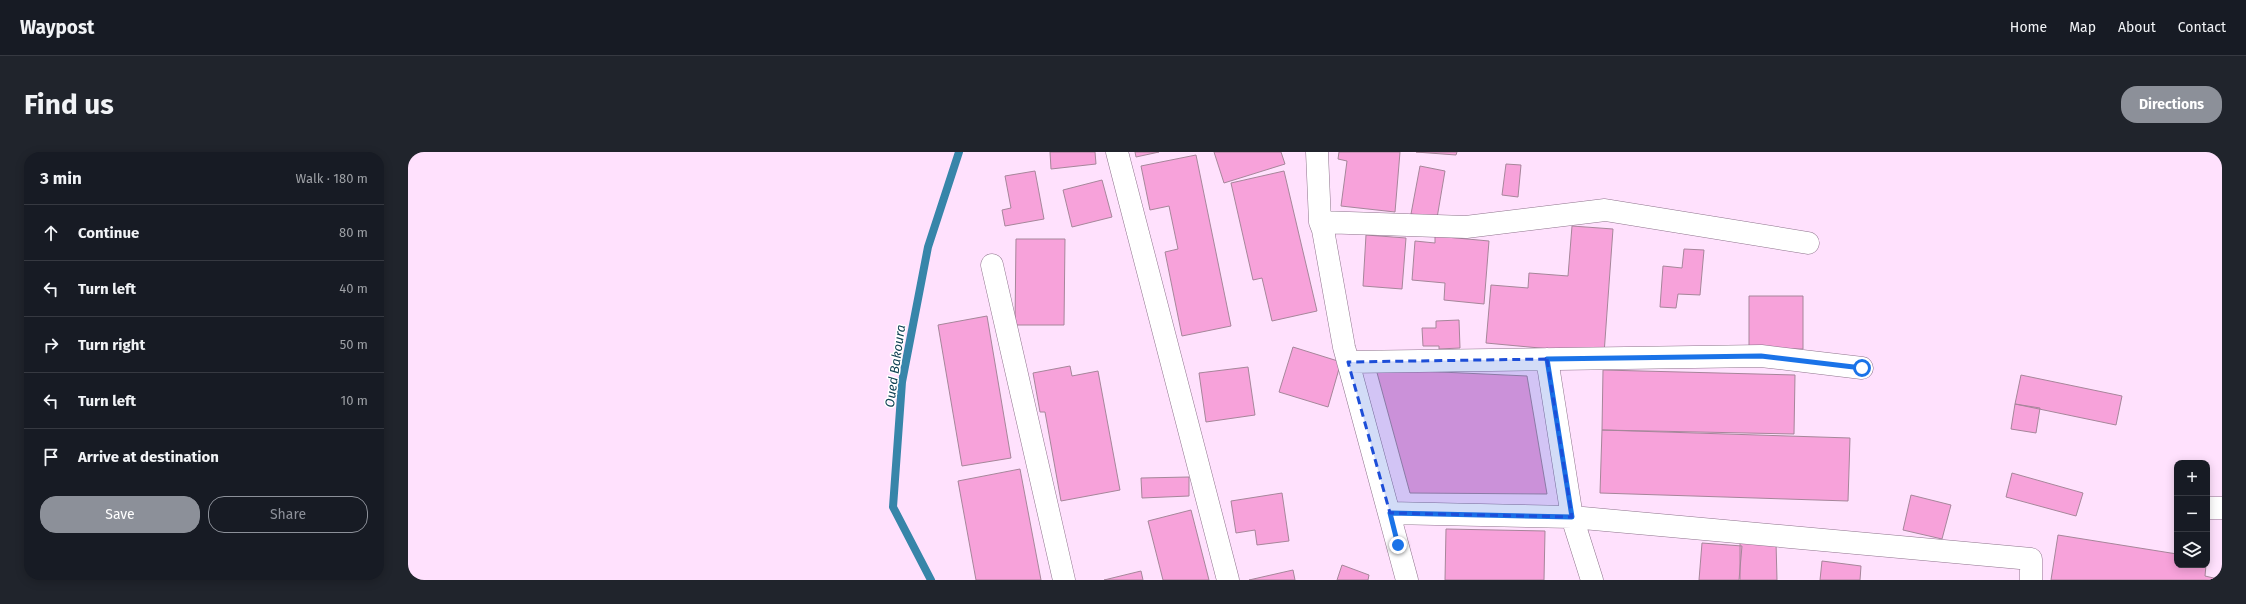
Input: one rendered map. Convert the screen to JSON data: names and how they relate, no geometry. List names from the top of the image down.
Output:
{
  "water": ["Oued Bakoura"],
  "page": {
    "header": "Waypost",
    "nav": [
      "Home",
      "Map",
      "About",
      "Contact"
    ],
    "buttons": [
      "Directions",
      ["Save", "Share"]
    ],
    "title": "Find us",
    "heading": ["3 min", "Walk · 180 m"],
    "list": [
      ["Continue", "80 m"],
      ["Turn left", "40 m"],
      ["Turn right", "50 m"],
      ["Turn left", "10 m"],
      "Arrive at destination"
    ],
    "map_buttons": ["+", "−"]
  }
}
